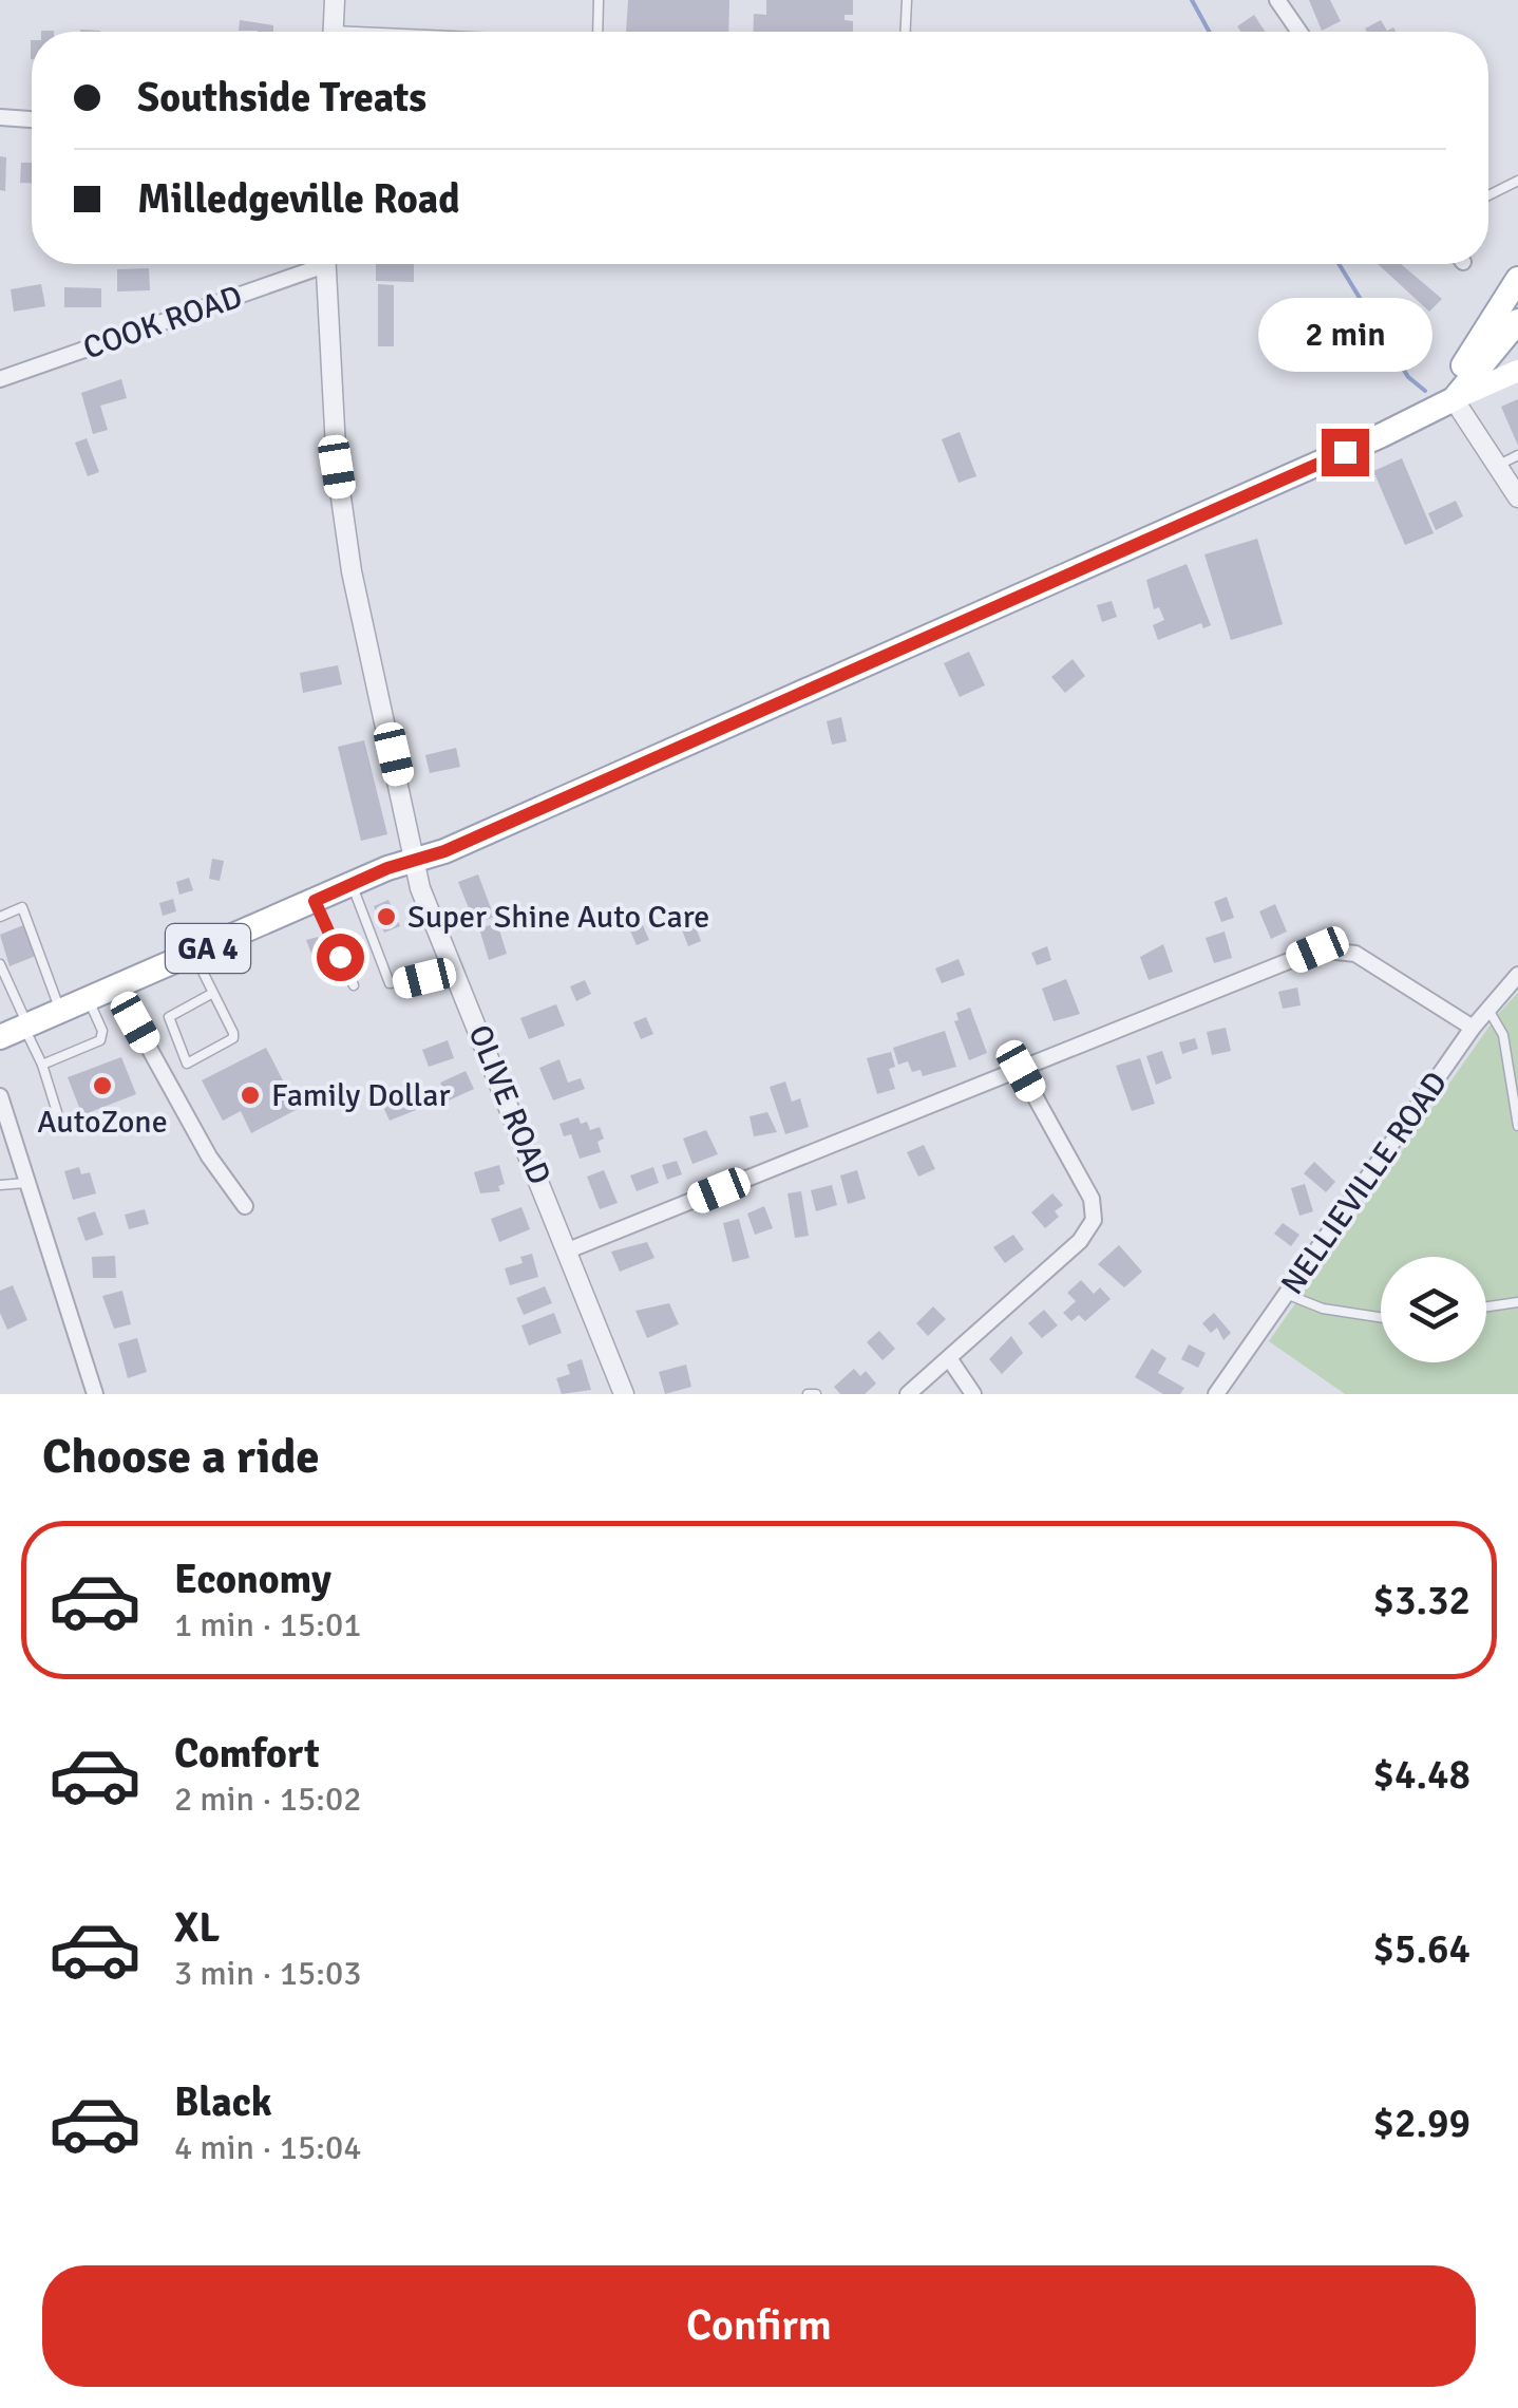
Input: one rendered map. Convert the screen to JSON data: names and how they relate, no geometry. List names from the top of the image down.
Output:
{
  "streets": {
    "main road": ["GA 4"],
    "street": ["COOK ROAD", "OLIVE ROAD", "NELLIEVILLE ROAD"]
  },
  "crossings": [
    ["GA 4", "OLIVE ROAD"]
  ],
  "places": ["Super Shine Auto Care", "AutoZone", "Family Dollar"],
  "page": {
    "banner": ["Southside Treats", "Milledgeville Road"],
    "bubble": "2 min",
    "heading": "Choose a ride",
    "list": [
      {
        "name": "Economy",
        "note": "1 min · 15:01",
        "value": "$3.32"
      },
      {
        "name": "Comfort",
        "note": "2 min · 15:02",
        "value": "$4.48"
      },
      {
        "name": "XL",
        "note": "3 min · 15:03",
        "value": "$5.64"
      },
      {
        "name": "Black",
        "note": "4 min · 15:04",
        "value": "$2.99"
      }
    ],
    "buttons": "Confirm"
  }
}
